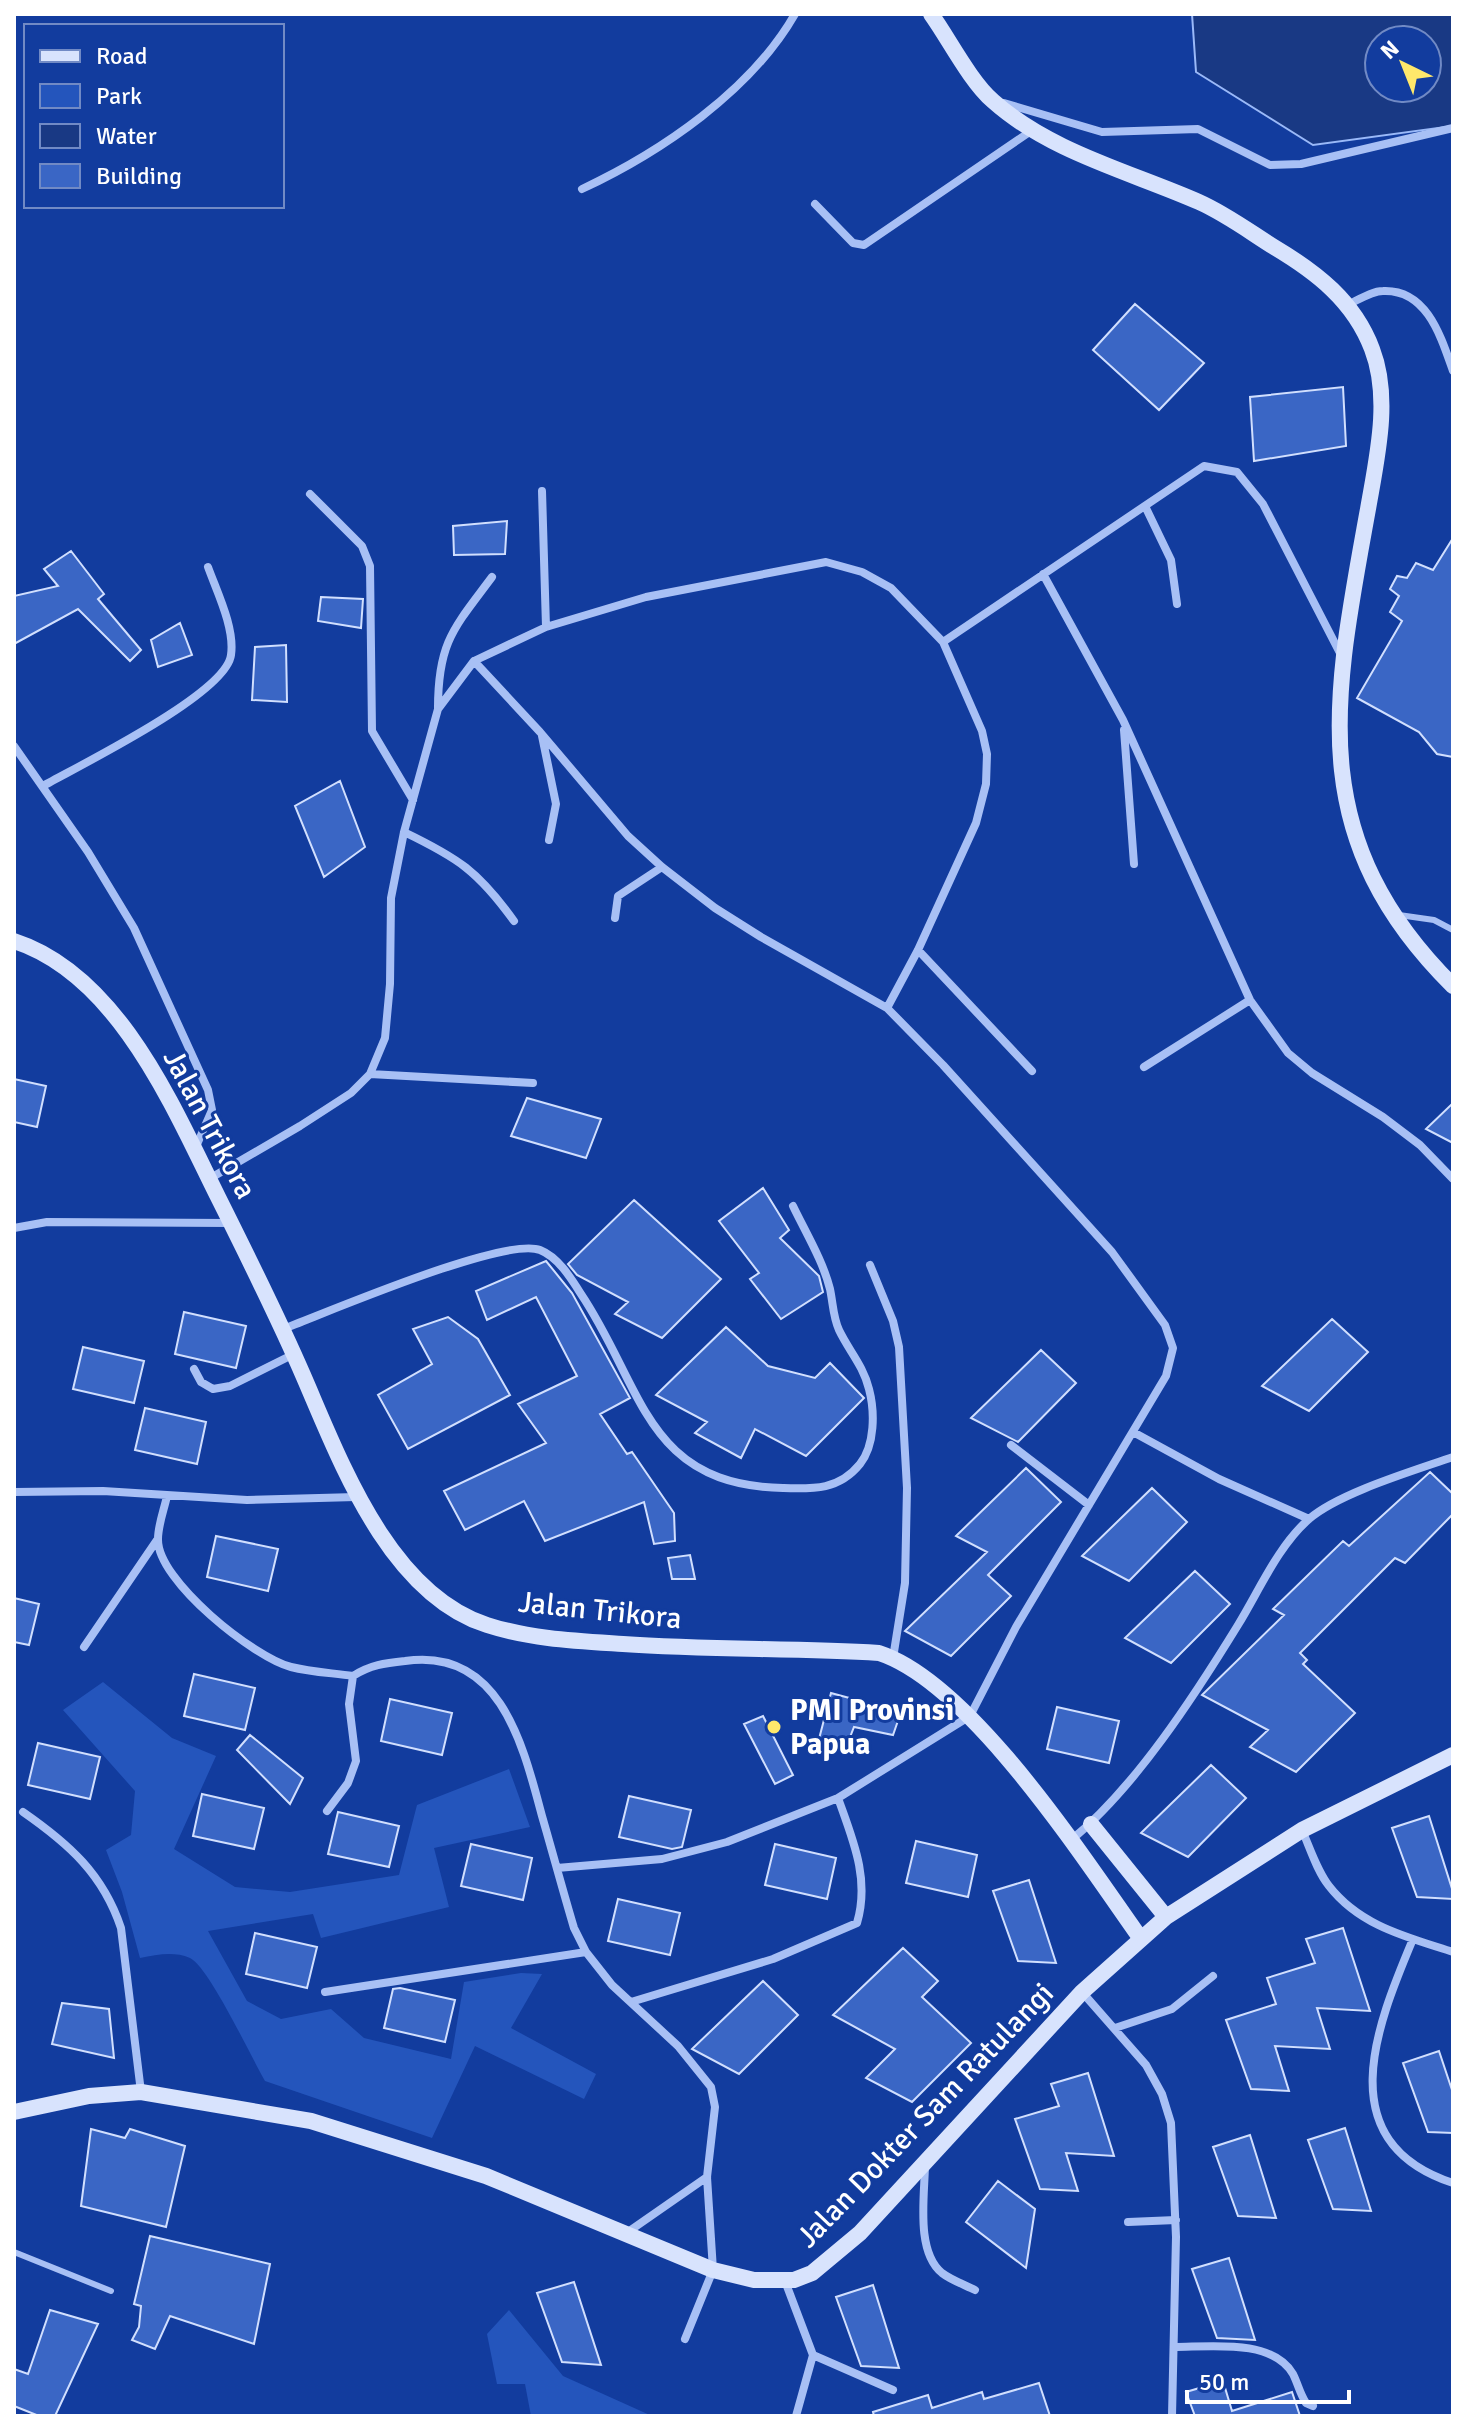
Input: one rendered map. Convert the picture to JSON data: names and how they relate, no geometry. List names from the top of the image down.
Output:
{
  "streets": {
    "street": ["Jalan Trikora", "Jalan Dokter Sam Ratulangi"]
  },
  "crossings": [
    ["Jalan Trikora", "Jalan Dokter Sam Ratulangi"]
  ],
  "places": ["PMI Provinsi Papua"],
  "legend": [
    "Road",
    "Park",
    "Water",
    "Building"
  ],
  "scale_bar": "50 m",
  "north": "top left"
}
